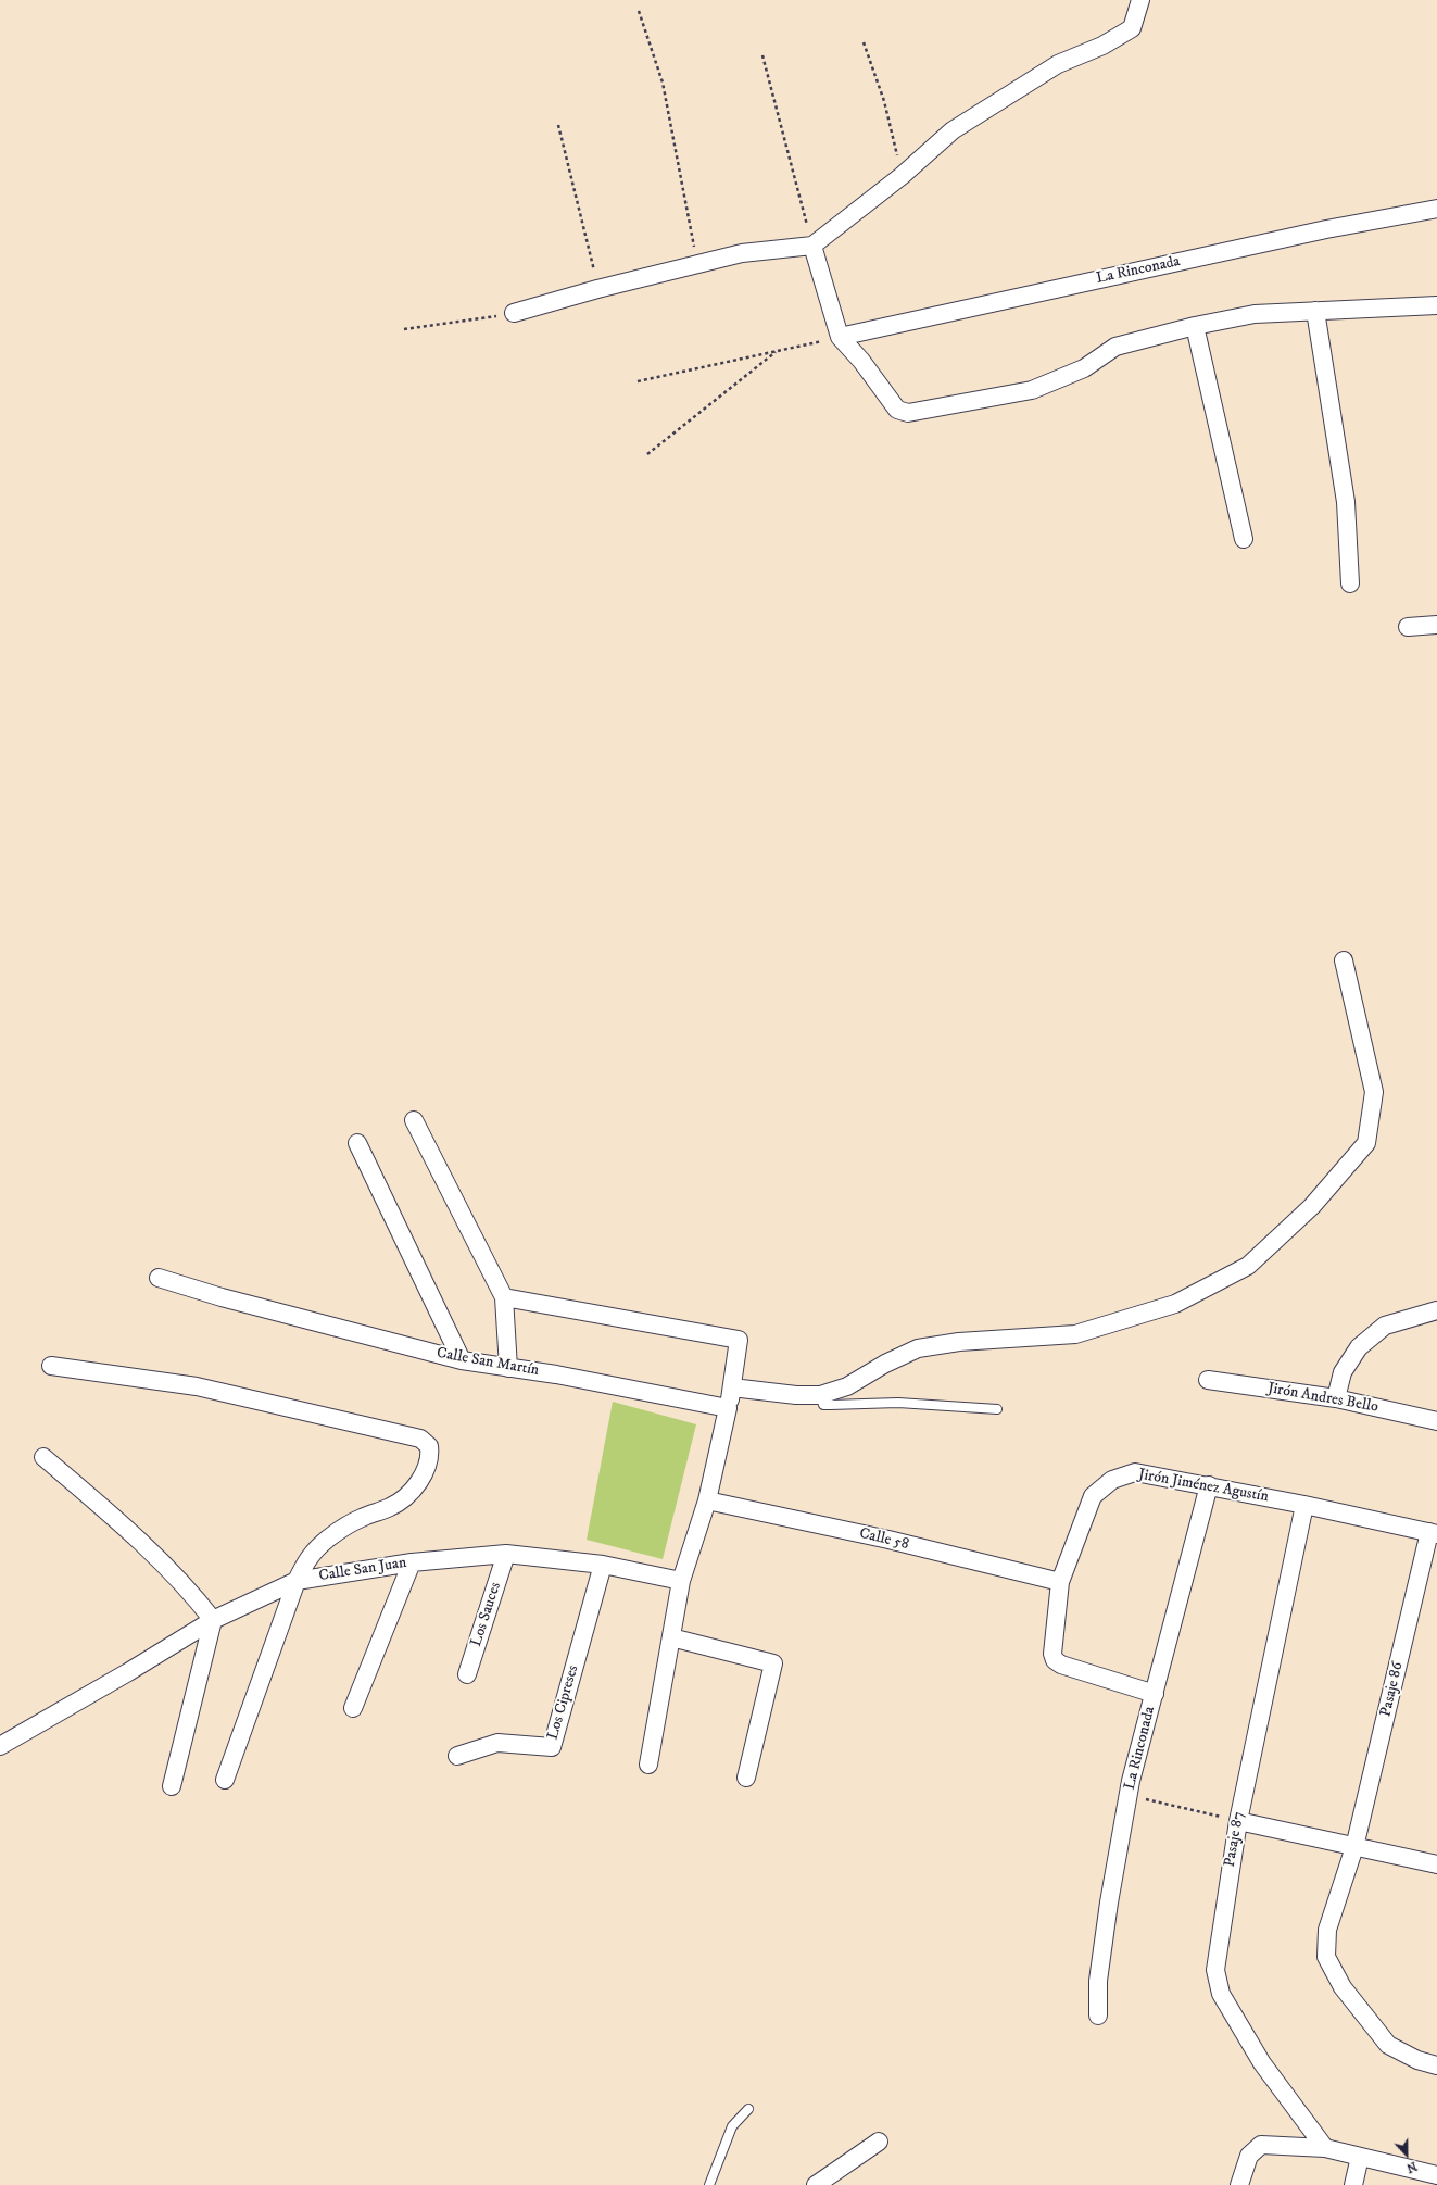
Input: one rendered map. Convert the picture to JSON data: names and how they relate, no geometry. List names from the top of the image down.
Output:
{
  "streets": {
    "street": [
      "La Rinconada",
      "Calle San Martín",
      "Jirón Andres Bello",
      "Jirón Jiménez Agustín",
      "Calle 58",
      "Calle San Juan",
      "Los Sauces",
      "Pasaje 86",
      "Los Cipreses",
      "Pasaje 87"
    ]
  },
  "crossings": [
    ["La Rinconada", "Jirón Jiménez Agustín"],
    ["Jirón Jiménez Agustín", "Calle 58"],
    ["Jirón Jiménez Agustín", "Pasaje 86"],
    ["Jirón Jiménez Agustín", "Pasaje 87"],
    ["Calle San Juan", "Los Sauces"],
    ["Calle San Juan", "Los Cipreses"]
  ],
  "north": "bottom"
}
